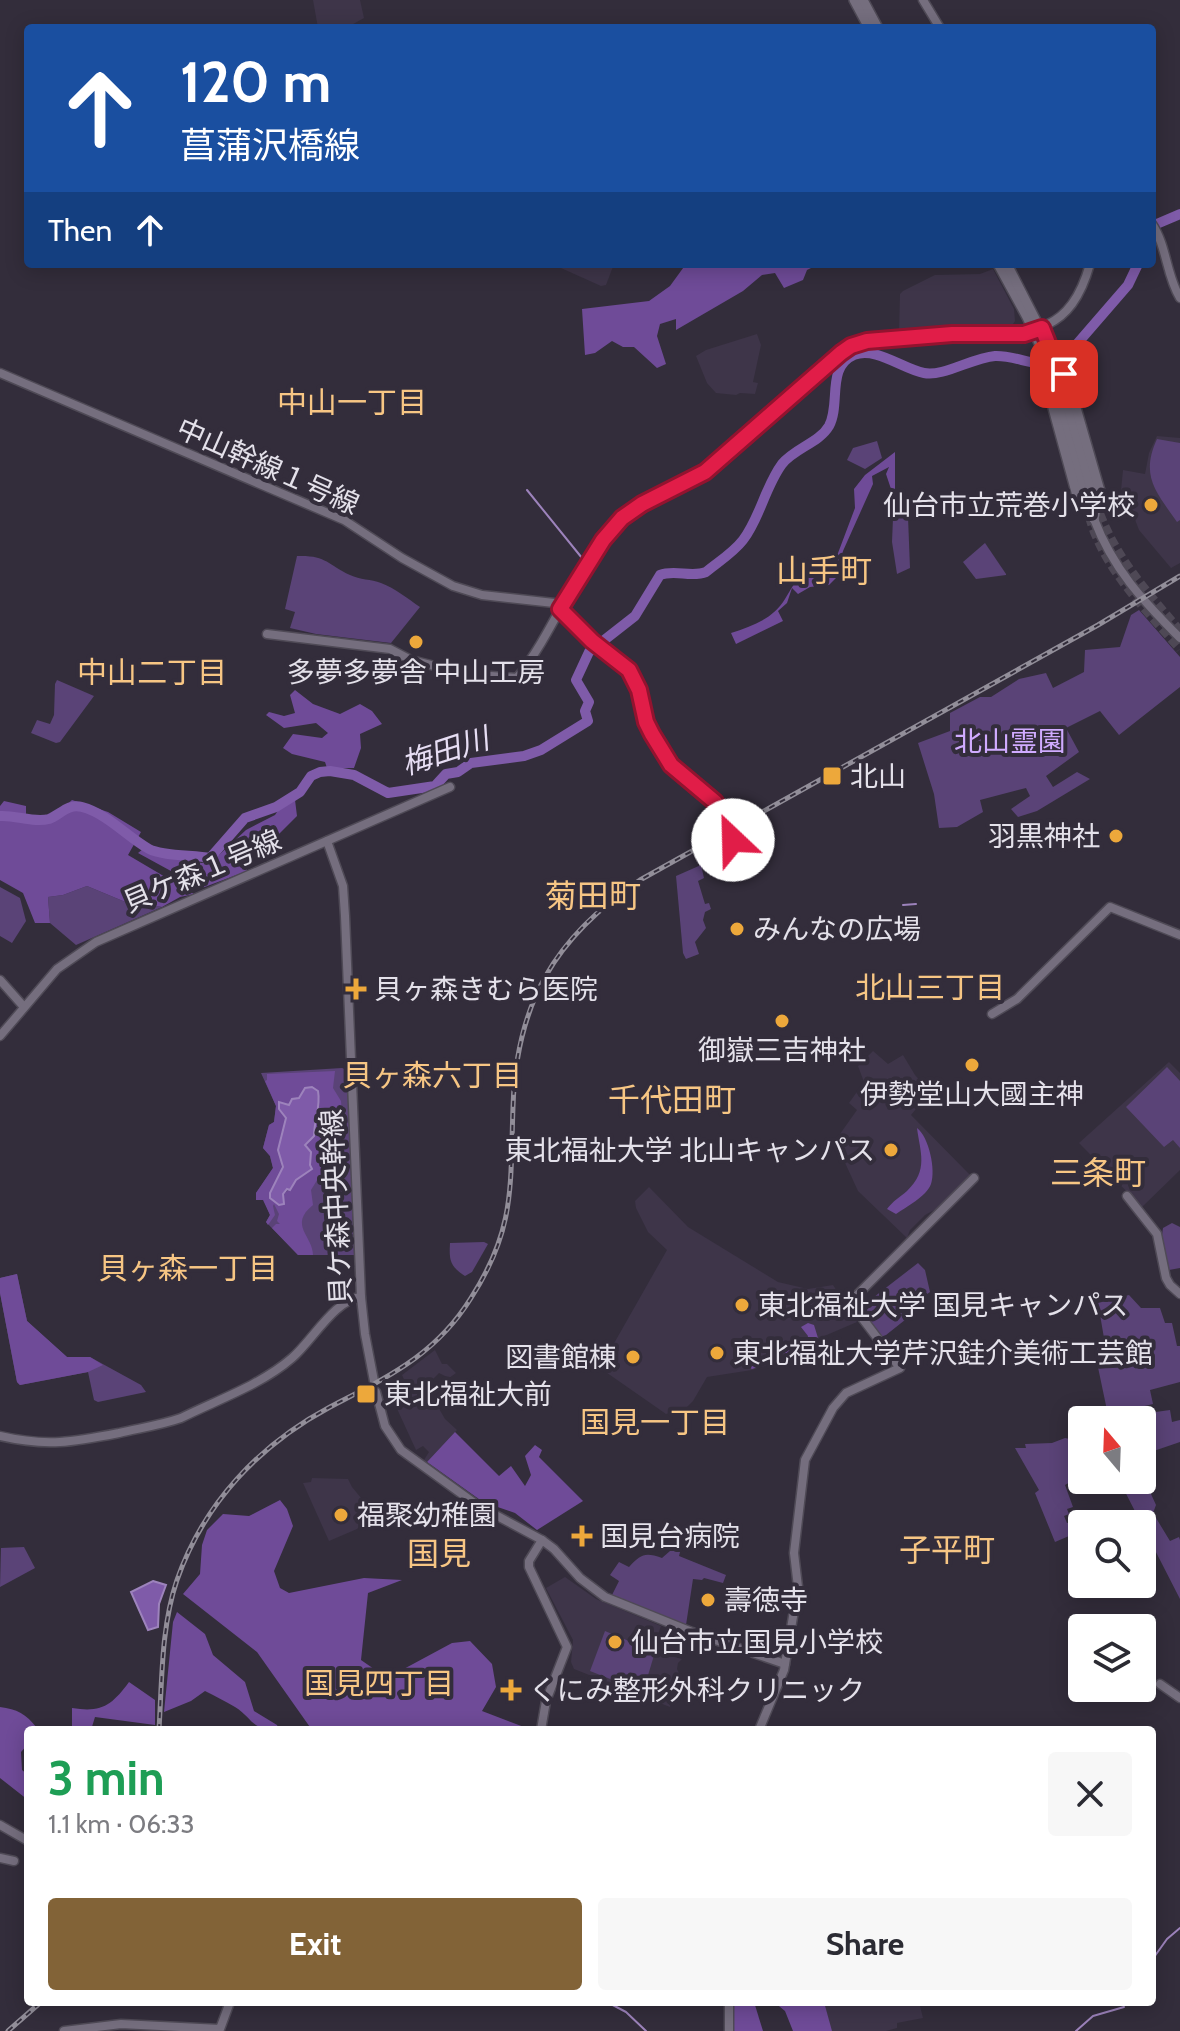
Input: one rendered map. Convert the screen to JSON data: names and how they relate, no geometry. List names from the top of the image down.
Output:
{
  "streets": {
    "street": ["中山幹線１号線", "貝ケ森１号線", "貝ケ森中央幹線"]
  },
  "crossings": [
    ["貝ケ森１号線", "貝ケ森中央幹線"]
  ],
  "districts": [
    "中山一丁目",
    "山手町",
    "中山二丁目",
    "菊田町",
    "北山三丁目",
    "貝ヶ森六丁目",
    "千代田町",
    "三条町",
    "貝ヶ森一丁目",
    "国見一丁目",
    "子平町",
    "国見",
    "国見四丁目"
  ],
  "water": ["梅田川"],
  "parks": ["北山霊園"],
  "places": {
    "other": [
      "仙台市立荒巻小学校",
      "多夢多夢舎 中山工房",
      "羽黒神社",
      "みんなの広場",
      "御嶽三吉神社",
      "伊勢堂山大國主神",
      "東北福祉大学 北山キャンパス",
      "東北福祉大学 国見キャンパス",
      "東北福祉大学芹沢銈介美術工芸館",
      "図書館棟",
      "福聚幼稚園",
      "壽徳寺",
      "仙台市立国見小学校"
    ],
    "transit": ["北山", "東北福祉大前"],
    "health": ["貝ヶ森きむら医院", "国見台病院", "くにみ整形外科クリニック"]
  },
  "north": "top",
  "page": {
    "turn": ["120 m", "菖蒲沢橋線"],
    "then": "Then",
    "heading": ["3 min", "1.1 km · 06:33"],
    "buttons": ["Exit", "Share"]
  }
}
